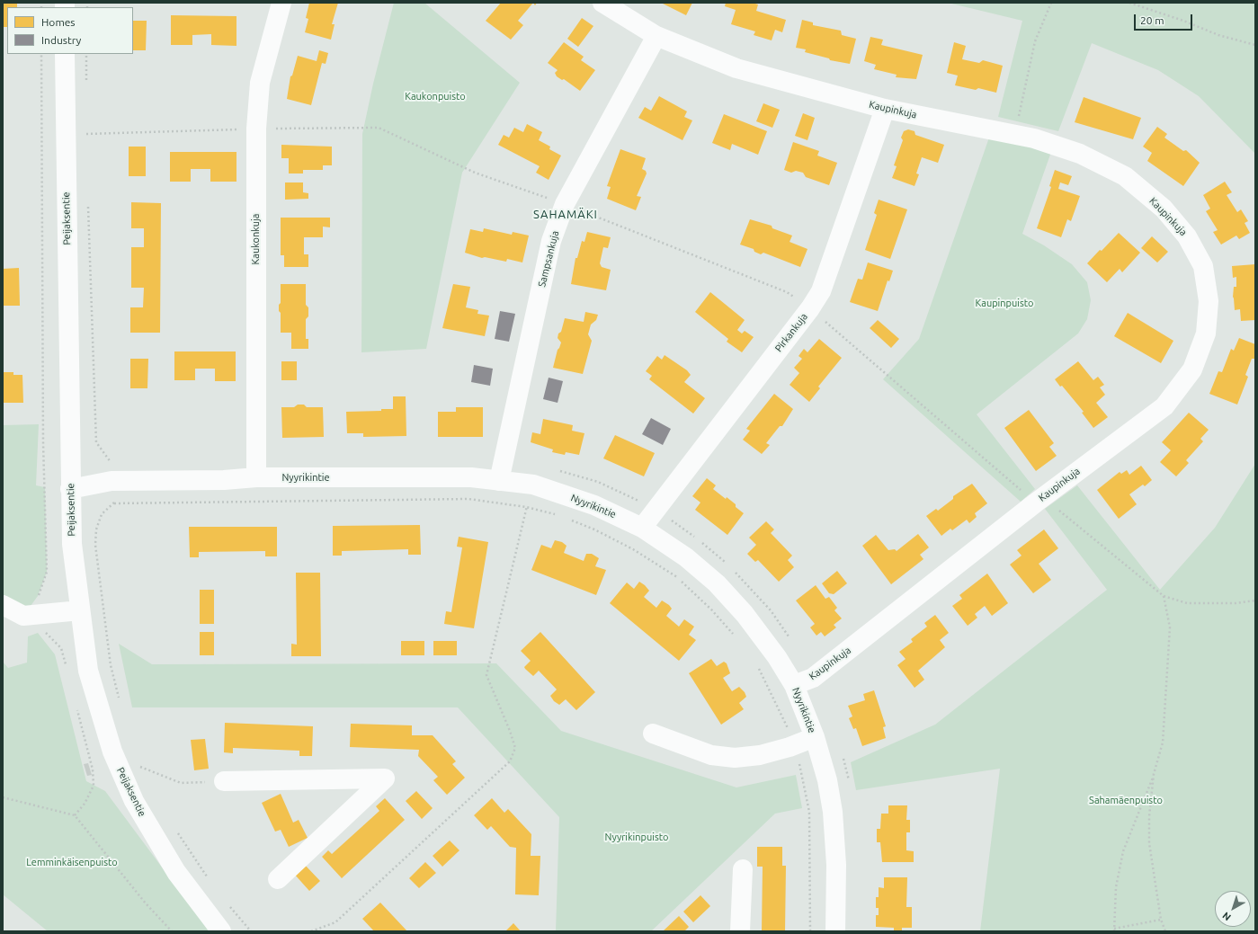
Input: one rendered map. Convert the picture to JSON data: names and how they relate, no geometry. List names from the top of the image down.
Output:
{
  "streets": {
    "street": [
      "Kaupinkuja",
      "Peijaksentie",
      "Kaukonkuja",
      "Sampsankuja",
      "Pirkankuja",
      "Nyyrikintie"
    ]
  },
  "crossings": [
    ["Kaupinkuja", "Sampsankuja"],
    ["Kaupinkuja", "Pirkankuja"],
    ["Kaupinkuja", "Nyyrikintie"],
    ["Peijaksentie", "Nyyrikintie"],
    ["Kaukonkuja", "Nyyrikintie"],
    ["Sampsankuja", "Nyyrikintie"],
    ["Pirkankuja", "Nyyrikintie"]
  ],
  "districts": ["SAHAMÄKI"],
  "parks": [
    "Kaukonpuisto",
    "Kaupinpuisto",
    "Sahamäenpuisto",
    "Nyyrikinpuisto",
    "Lemminkäisenpuisto"
  ],
  "legend": ["Homes", "Industry"],
  "scale_bar": "20 m",
  "north": "bottom left"
}
